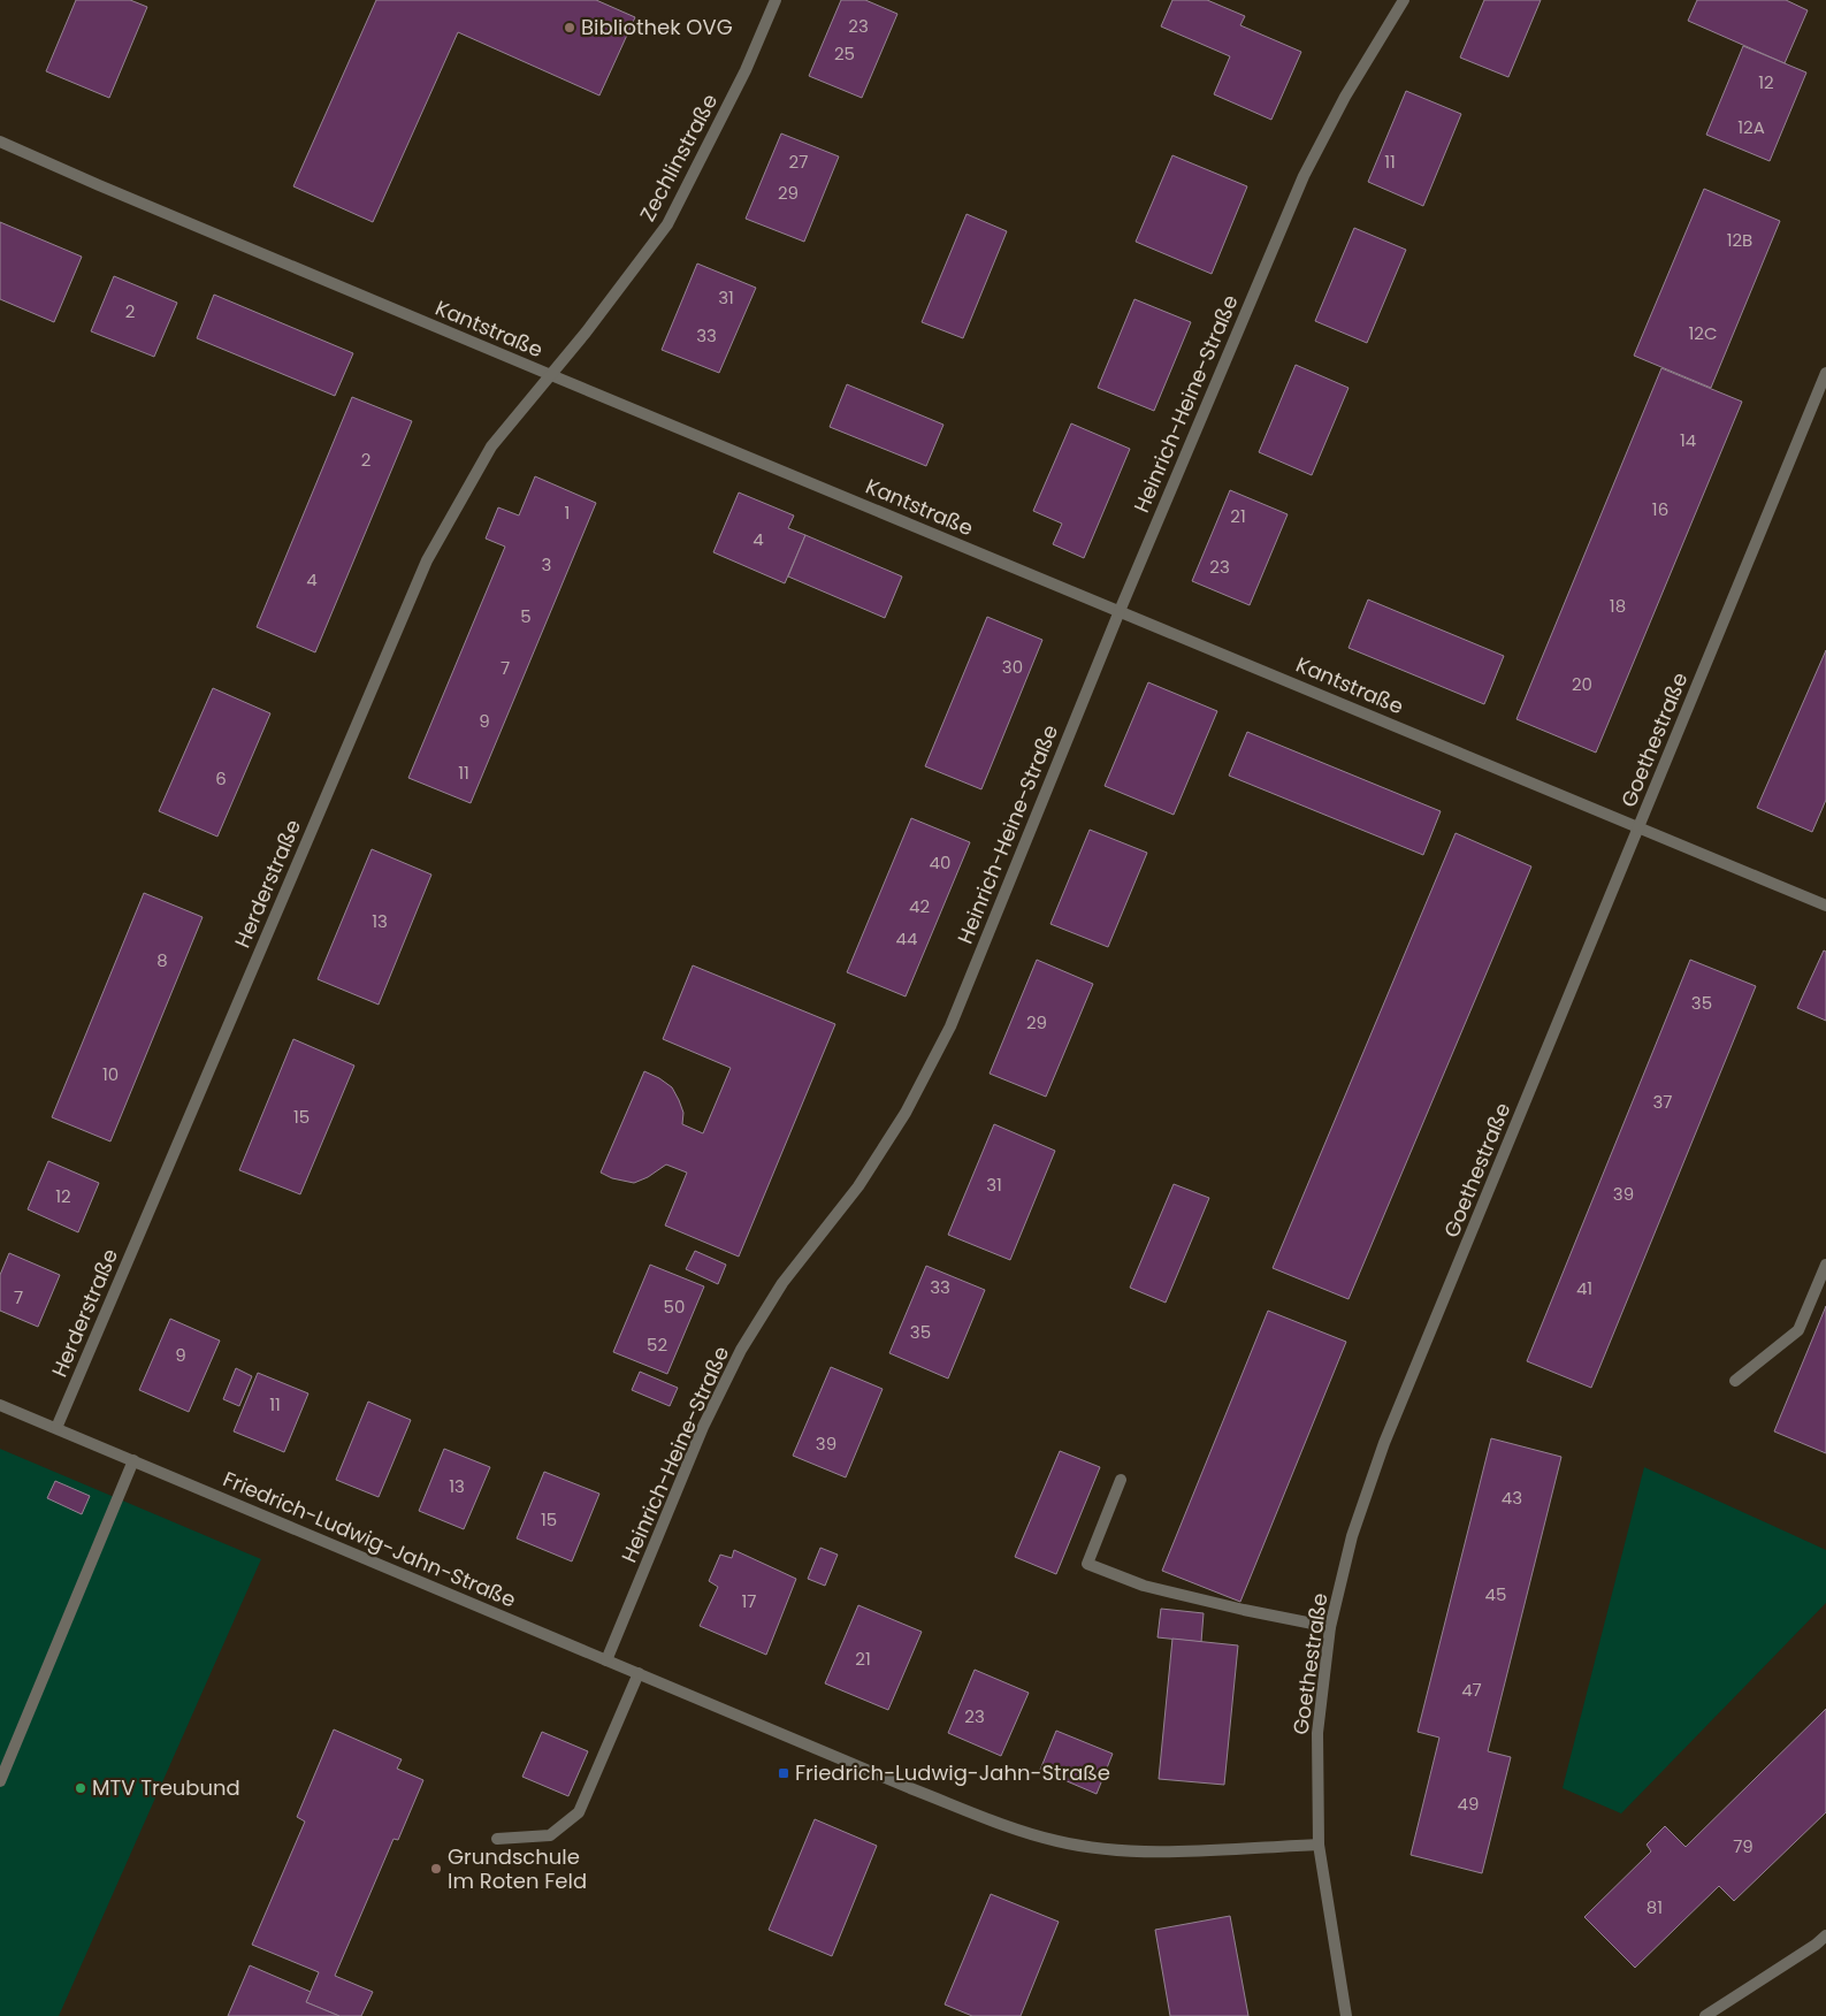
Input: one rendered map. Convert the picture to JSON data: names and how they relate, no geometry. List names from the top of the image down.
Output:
{
  "streets": {
    "street": [
      "Zechlinstraße",
      "Kantstraße",
      "Heinrich-Heine-Straße",
      "Goethestraße",
      "Herderstraße",
      "Friedrich-Ludwig-Jahn-Straße"
    ]
  },
  "crossings": [
    ["Zechlinstraße", "Kantstraße"],
    ["Zechlinstraße", "Herderstraße"],
    ["Kantstraße", "Heinrich-Heine-Straße"],
    ["Kantstraße", "Goethestraße"],
    ["Kantstraße", "Herderstraße"],
    ["Heinrich-Heine-Straße", "Friedrich-Ludwig-Jahn-Straße"],
    ["Goethestraße", "Friedrich-Ludwig-Jahn-Straße"],
    ["Herderstraße", "Friedrich-Ludwig-Jahn-Straße"]
  ],
  "places": {
    "other": ["Bibliothek OVG", "MTV Treubund", "Grundschule Im Roten Feld"],
    "transit": ["Friedrich-Ludwig-Jahn-Straße"]
  },
  "house_numbers": [
    "23",
    "25",
    "12",
    "12A",
    "27",
    "11",
    "29",
    "12B",
    "31",
    "2",
    "12C",
    "33",
    "14",
    "2",
    "16",
    "1",
    "21",
    "4",
    "3",
    "23",
    "4",
    "18",
    "5",
    "30",
    "7",
    "20",
    "9",
    "11",
    "6",
    "40",
    "42",
    "13",
    "44",
    "8",
    "35",
    "29",
    "10",
    "37",
    "15",
    "31",
    "39",
    "12",
    "33",
    "41",
    "7",
    "50",
    "35",
    "52",
    "9",
    "11",
    "39",
    "13",
    "43",
    "15",
    "45",
    "17",
    "21",
    "47",
    "23",
    "49",
    "79",
    "81"
  ]
}
